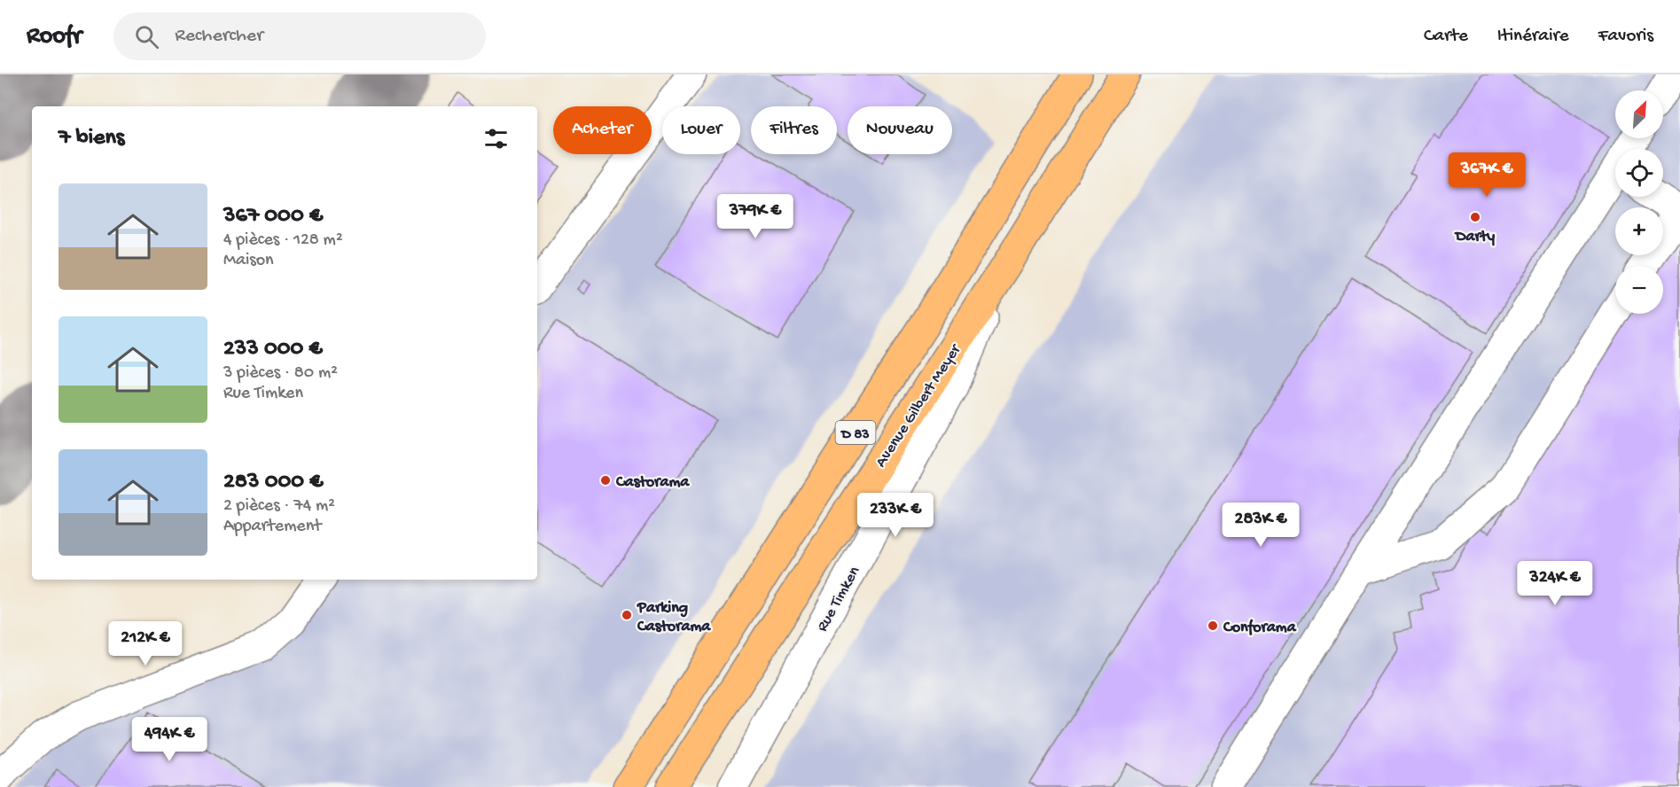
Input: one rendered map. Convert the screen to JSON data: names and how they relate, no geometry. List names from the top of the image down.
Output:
{
  "streets": {
    "main road": ["Avenue Gilbert Meyer", "D 83"],
    "street": ["Rue Timken"]
  },
  "crossings": [
    ["Avenue Gilbert Meyer", "Rue Timken"]
  ],
  "places": [
    "Darty",
    "Castorama",
    "Parking Castorama",
    "Conforama"
  ],
  "north": "top right",
  "page": {
    "header": "Roofr",
    "search": "Rechercher",
    "nav": ["Carte", "Itinéraire", "Favoris"],
    "map_buttons": ["+", "−"],
    "chip": [
      "Acheter",
      "Louer",
      "Filtres",
      "Nouveau"
    ],
    "heading": "7 biens",
    "price": [
      "367K €",
      "379K €",
      "233K €",
      "283K €",
      "324K €",
      "212K €",
      "494K €"
    ],
    "list": [
      {
        "name": "367 000 €",
        "note": "4 pièces · 128 m² · Maison"
      },
      {
        "name": "233 000 €",
        "note": "3 pièces · 80 m² · Rue Timken"
      },
      {
        "name": "283 000 €",
        "note": "2 pièces · 74 m² · Appartement"
      }
    ]
  }
}
